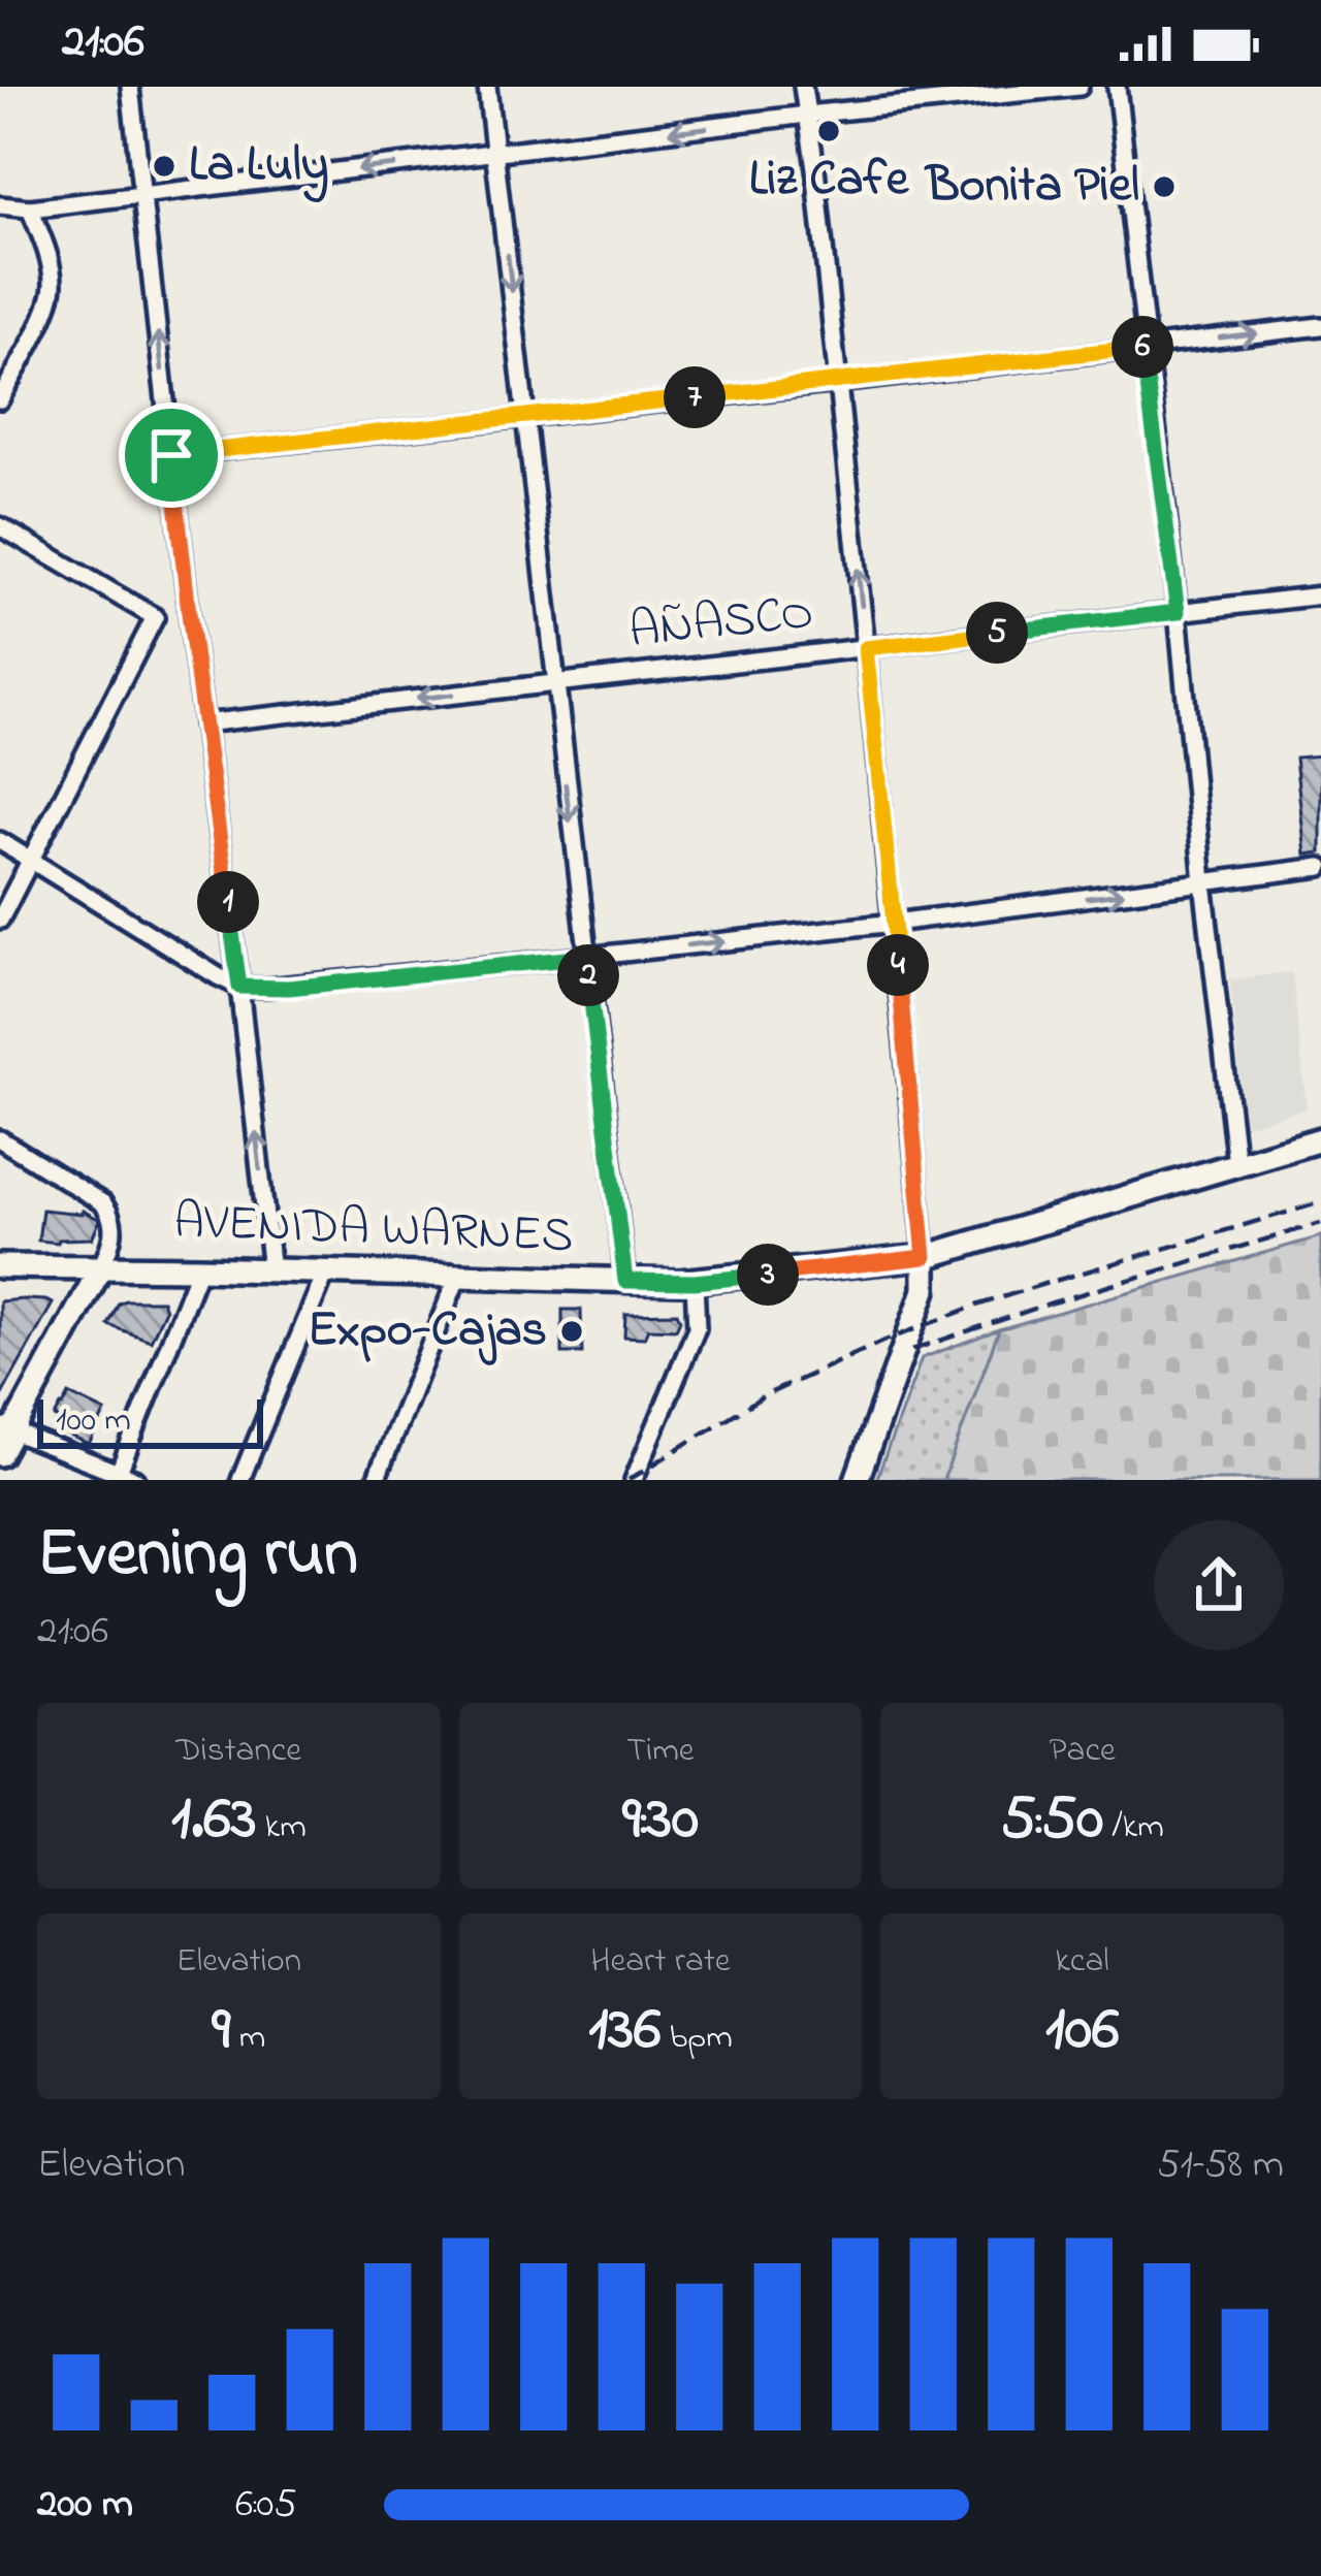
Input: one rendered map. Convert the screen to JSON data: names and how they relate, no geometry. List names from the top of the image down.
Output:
{
  "streets": {
    "main road": ["AVENIDA WARNES"],
    "street": ["AÑASCO"]
  },
  "places": [
    "Liz Cafe",
    "La Luly",
    "Bonita Piel",
    "Expo-Cajas"
  ],
  "scale_bar": "100 m",
  "page": {
    "status": "21:06",
    "pins": [
      "6",
      "7",
      "5",
      "1",
      "4",
      "2",
      "3"
    ],
    "scale": "100 m",
    "heading": ["Evening run", "21:06"],
    "stats": [
      ["Distance", "1.63 km"],
      ["Time", "9:30"],
      ["Pace", "5:50 /km"],
      ["Elevation", "9 m"],
      ["Heart rate", "136 bpm"],
      ["kcal", "106"]
    ],
    "chart": ["Elevation", "51–58 m"],
    "list": [
      {
        "name": "200 m",
        "note": "6:05"
      }
    ]
  }
}
